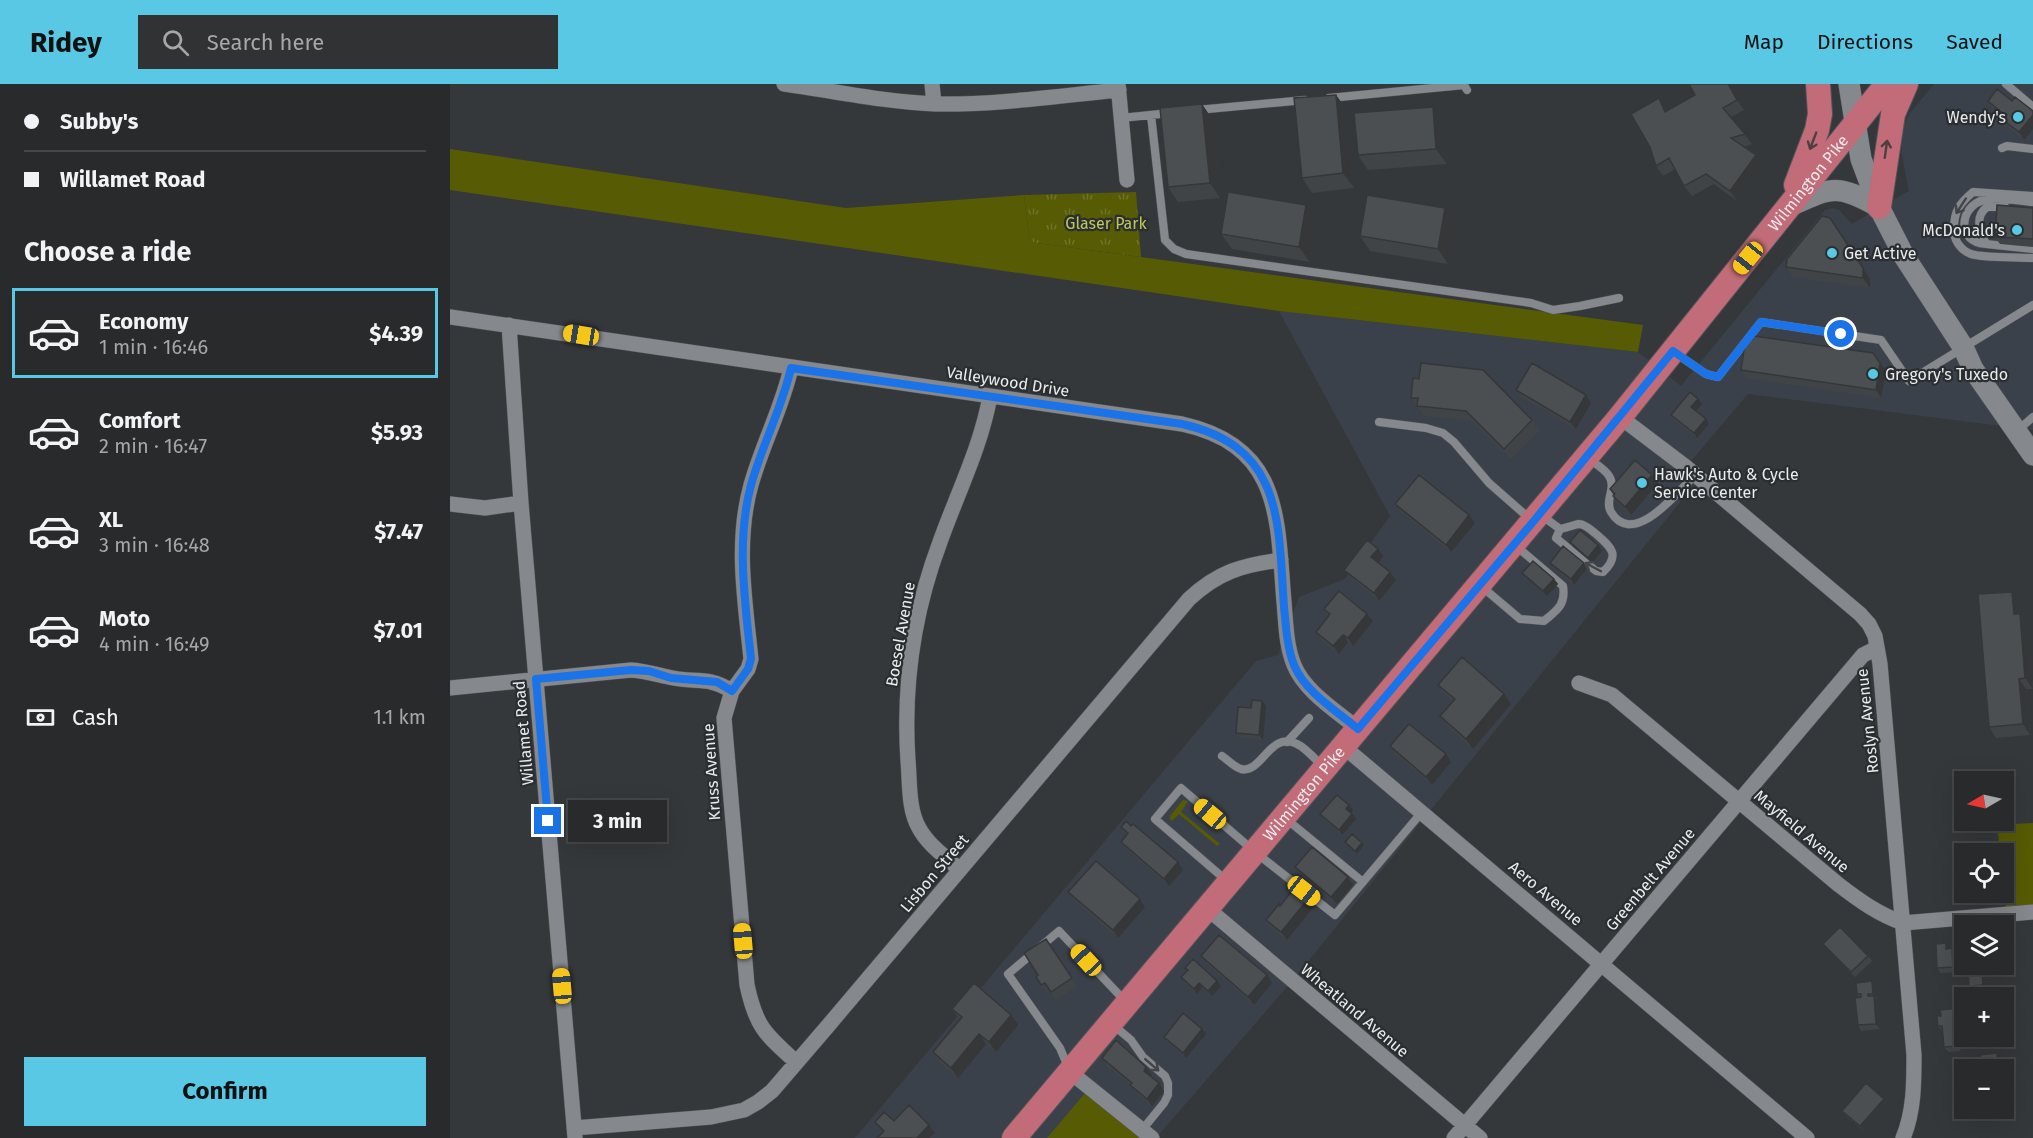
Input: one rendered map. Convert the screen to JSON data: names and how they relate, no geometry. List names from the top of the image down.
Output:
{
  "streets": {
    "main road": ["Wilmington Pike"],
    "street": [
      "Valleywood Drive",
      "Boesel Avenue",
      "Roslyn Avenue",
      "Willamet Road",
      "Kruss Avenue",
      "Mayfield Avenue",
      "Lisbon Street",
      "Greenbelt Avenue",
      "Aero Avenue",
      "Wheatland Avenue"
    ]
  },
  "crossings": [
    ["Wilmington Pike", "Valleywood Drive"],
    ["Wilmington Pike", "Roslyn Avenue"],
    ["Wilmington Pike", "Aero Avenue"],
    ["Wilmington Pike", "Wheatland Avenue"],
    ["Valleywood Drive", "Boesel Avenue"],
    ["Valleywood Drive", "Willamet Road"],
    ["Valleywood Drive", "Kruss Avenue"],
    ["Valleywood Drive", "Lisbon Street"],
    ["Valleywood Drive", "Aero Avenue"],
    ["Boesel Avenue", "Lisbon Street"],
    ["Roslyn Avenue", "Mayfield Avenue"],
    ["Roslyn Avenue", "Greenbelt Avenue"],
    ["Willamet Road", "Lisbon Street"],
    ["Kruss Avenue", "Lisbon Street"],
    ["Mayfield Avenue", "Greenbelt Avenue"],
    ["Greenbelt Avenue", "Aero Avenue"],
    ["Greenbelt Avenue", "Wheatland Avenue"]
  ],
  "parks": ["Glaser Park"],
  "places": [
    "Wendy's",
    "McDonald's",
    "Get Active",
    "Gregory's Tuxedo",
    "Hawk's Auto & Cycle Service Center"
  ],
  "north": "left",
  "page": {
    "header": "Ridey",
    "search": "Search here",
    "nav": ["Map", "Directions", "Saved"],
    "banner": ["Subby's", "Willamet Road"],
    "heading": "Choose a ride",
    "list": [
      {
        "name": "Economy",
        "note": "1 min · 16:46",
        "value": "$4.39"
      },
      {
        "name": "Comfort",
        "note": "2 min · 16:47",
        "value": "$5.93"
      },
      {
        "name": "XL",
        "note": "3 min · 16:48",
        "value": "$7.47"
      },
      {
        "name": "Moto",
        "note": "4 min · 16:49",
        "value": "$7.01"
      }
    ],
    "pay": ["Cash", "1.1 km"],
    "map_buttons": ["+", "−"],
    "bubble": "3 min",
    "buttons": "Confirm"
  }
}
